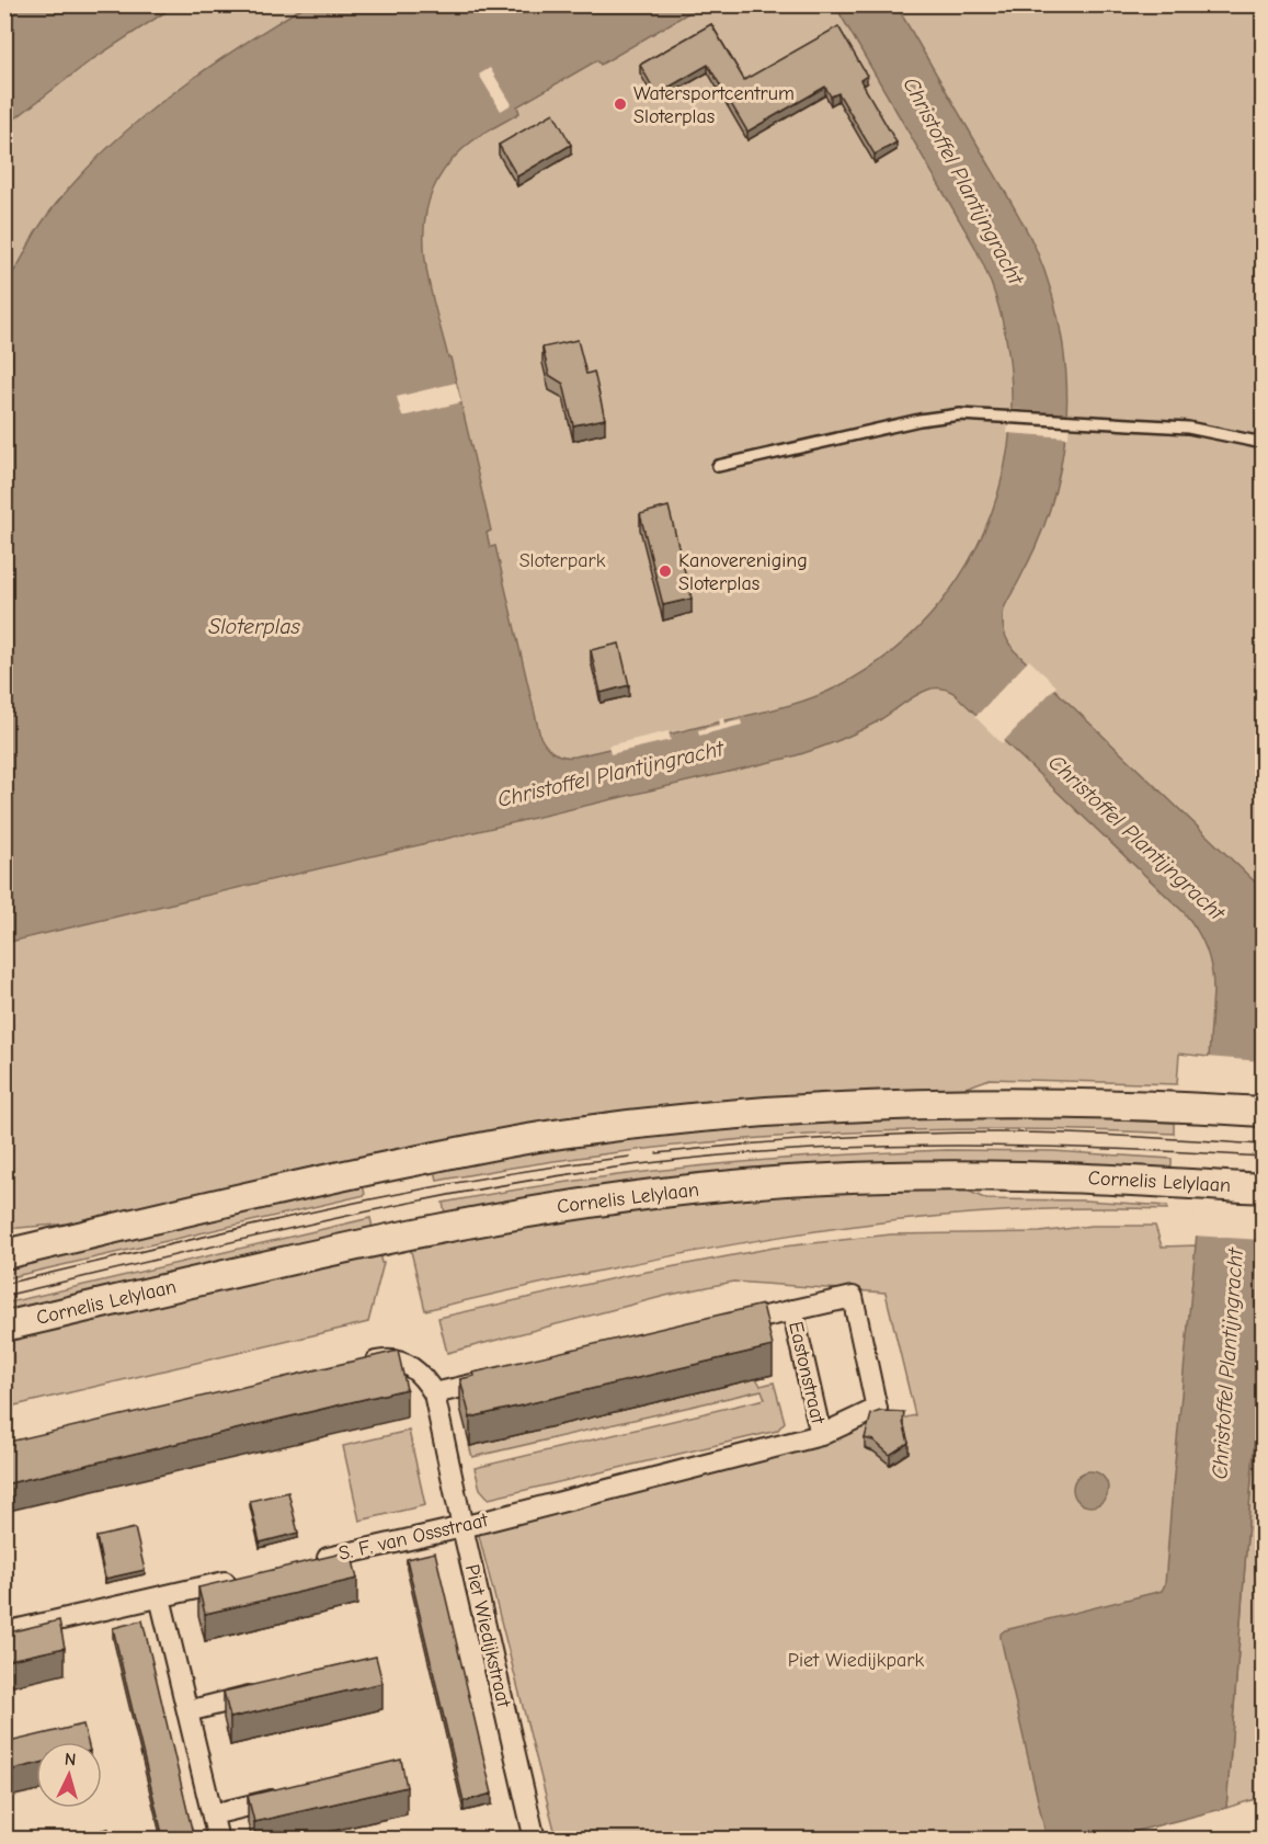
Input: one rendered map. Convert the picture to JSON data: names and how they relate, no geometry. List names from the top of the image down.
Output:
{
  "streets": {
    "main road": ["Cornelis Lelylaan"],
    "street": ["Eastonstraat", "S. F. van Ossstraat", "Piet Wiedijkstraat"]
  },
  "crossings": [
    ["Eastonstraat", "S. F. van Ossstraat"],
    ["S. F. van Ossstraat", "Piet Wiedijkstraat"]
  ],
  "water": ["Christoffel Plantijngracht", "Sloterplas"],
  "parks": ["Sloterpark", "Piet Wiedijkpark"],
  "places": ["Watersportcentrum Sloterplas", "Kanovereniging Sloterplas"],
  "north": "top"
}
